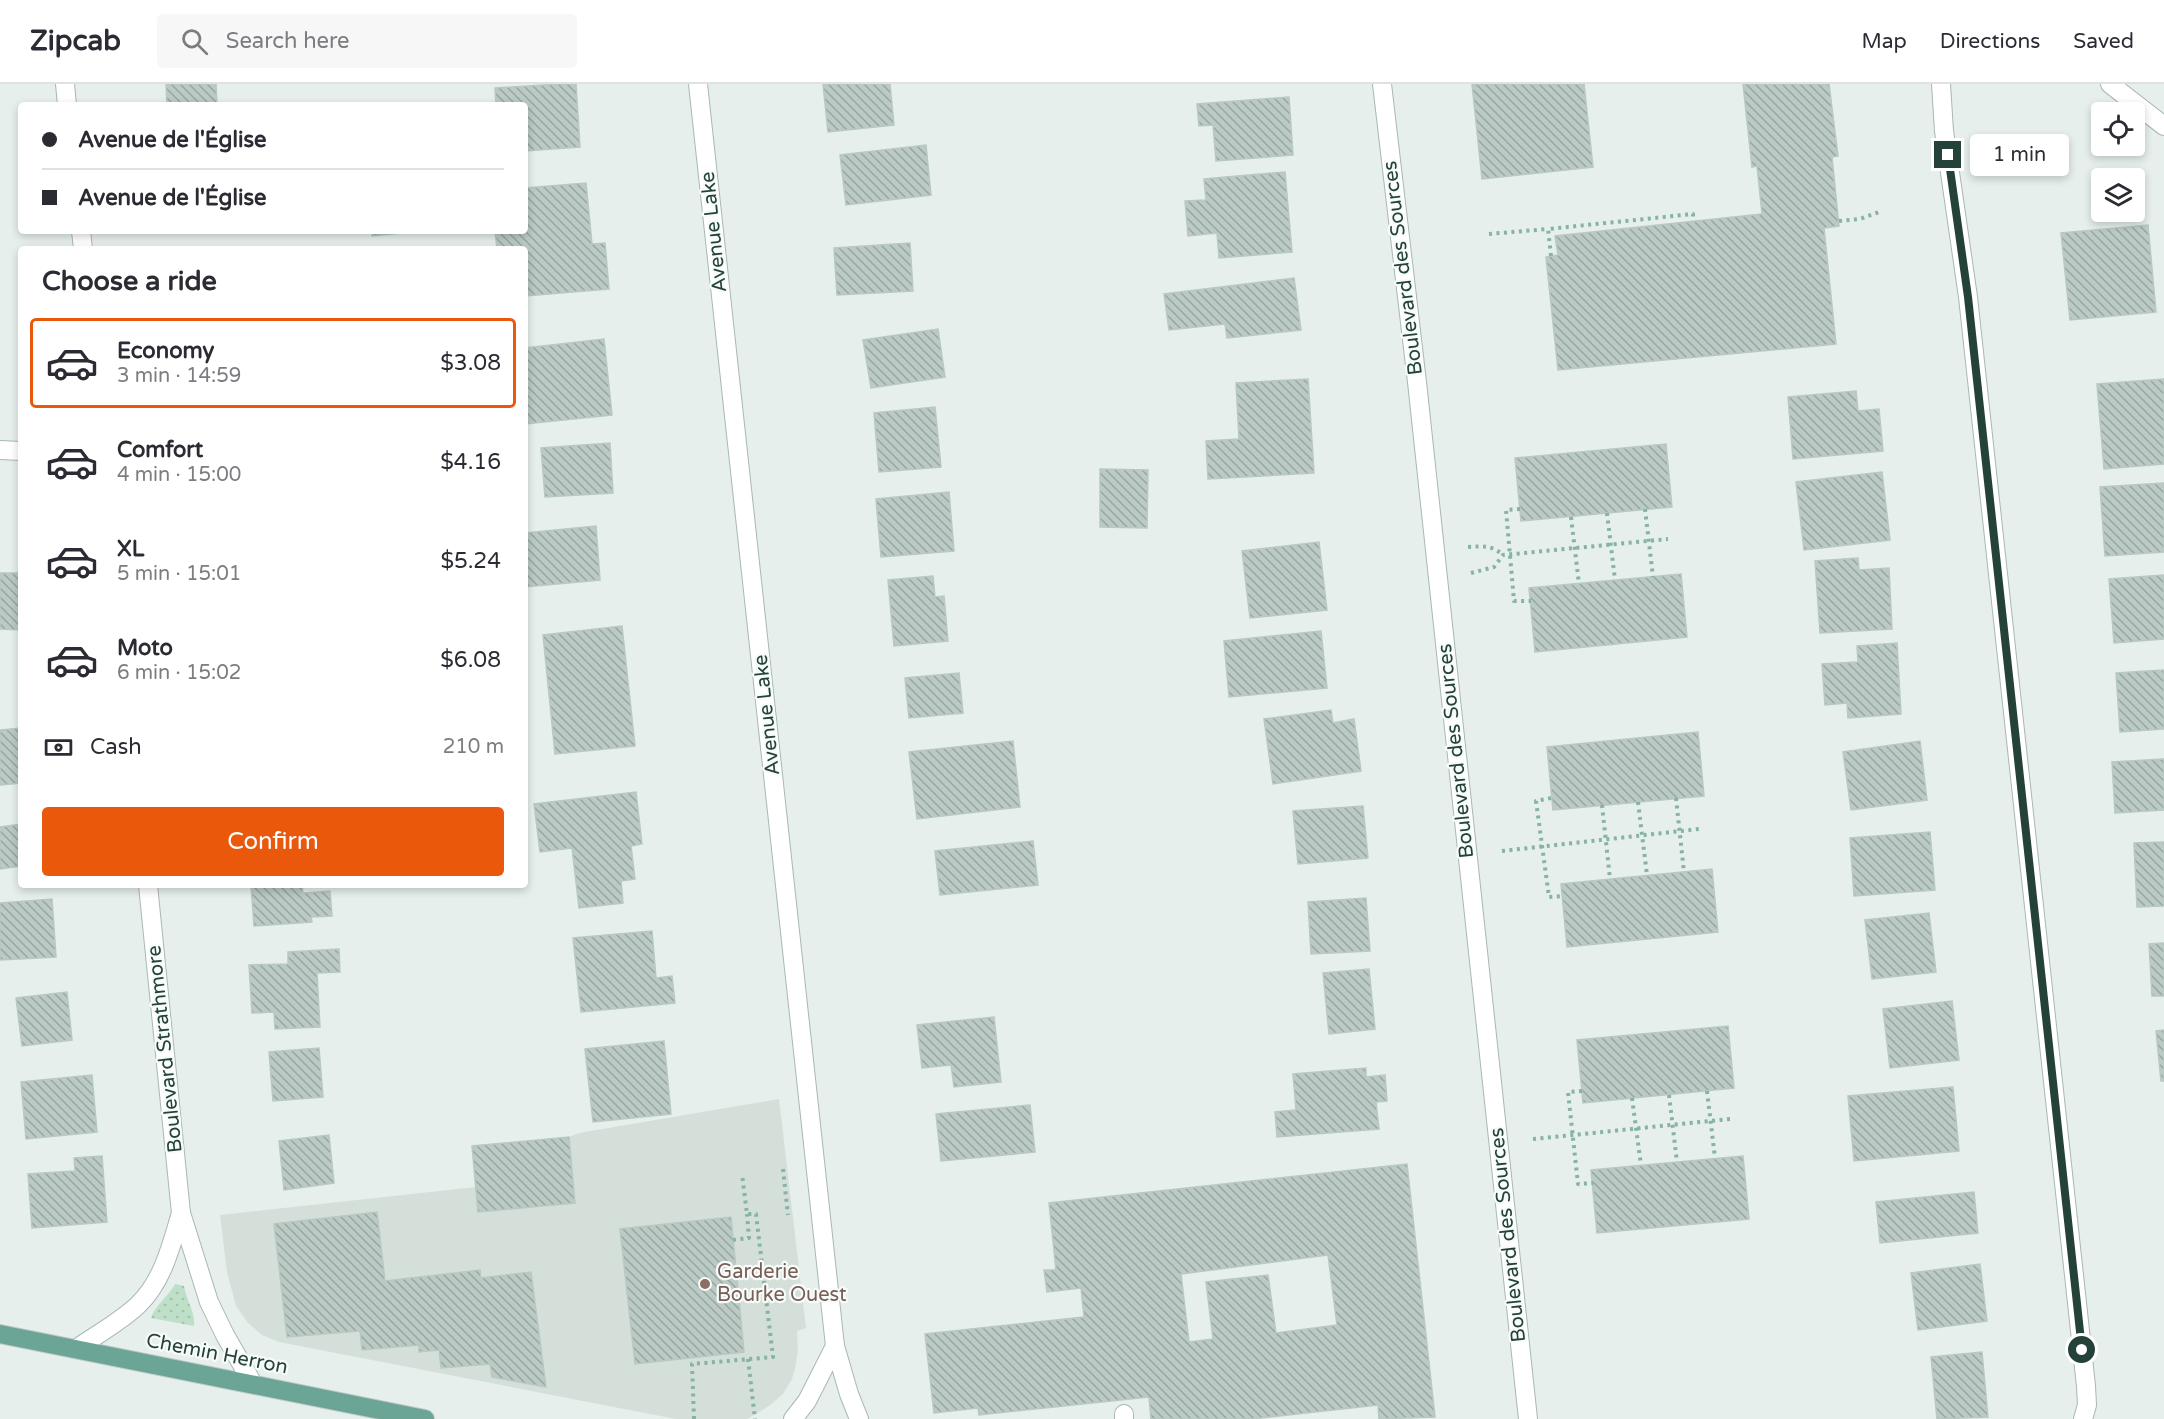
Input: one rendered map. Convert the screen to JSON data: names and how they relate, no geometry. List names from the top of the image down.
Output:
{
  "streets": {
    "main road": ["Chemin Herron"],
    "street": ["Avenue Lake", "Boulevard des Sources", "Boulevard Strathmore"]
  },
  "crossings": [
    ["Boulevard Strathmore", "Chemin Herron"]
  ],
  "places": ["Garderie Bourke Ouest"],
  "page": {
    "header": "Zipcab",
    "search": "Search here",
    "nav": ["Map", "Directions", "Saved"],
    "banner": ["Avenue de l'Église", "Avenue de l'Église"],
    "bubble": "1 min",
    "heading": "Choose a ride",
    "list": [
      {
        "name": "Economy",
        "note": "3 min · 14:59",
        "value": "$3.08"
      },
      {
        "name": "Comfort",
        "note": "4 min · 15:00",
        "value": "$4.16"
      },
      {
        "name": "XL",
        "note": "5 min · 15:01",
        "value": "$5.24"
      },
      {
        "name": "Moto",
        "note": "6 min · 15:02",
        "value": "$6.08"
      }
    ],
    "pay": ["Cash", "210 m"],
    "buttons": "Confirm"
  }
}
